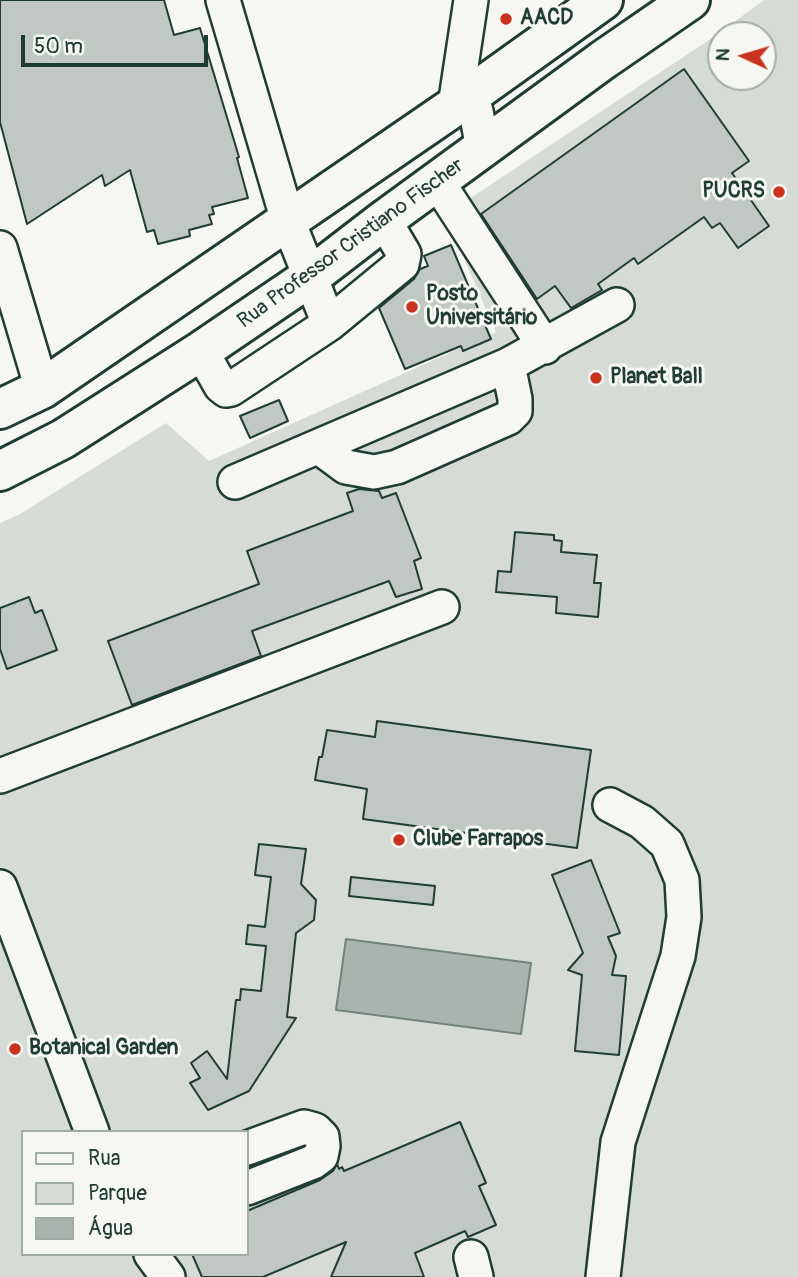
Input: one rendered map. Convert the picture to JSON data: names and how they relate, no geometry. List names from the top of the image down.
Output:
{
  "streets": {
    "main road": ["Rua Professor Cristiano Fischer"]
  },
  "places": [
    "AACD",
    "PUCRS",
    "Posto Universitário",
    "Planet Ball",
    "Clube Farrapos",
    "Botanical Garden"
  ],
  "legend": ["Rua", "Parque", "Água"],
  "scale_bar": "50 m",
  "north": "left"
}
